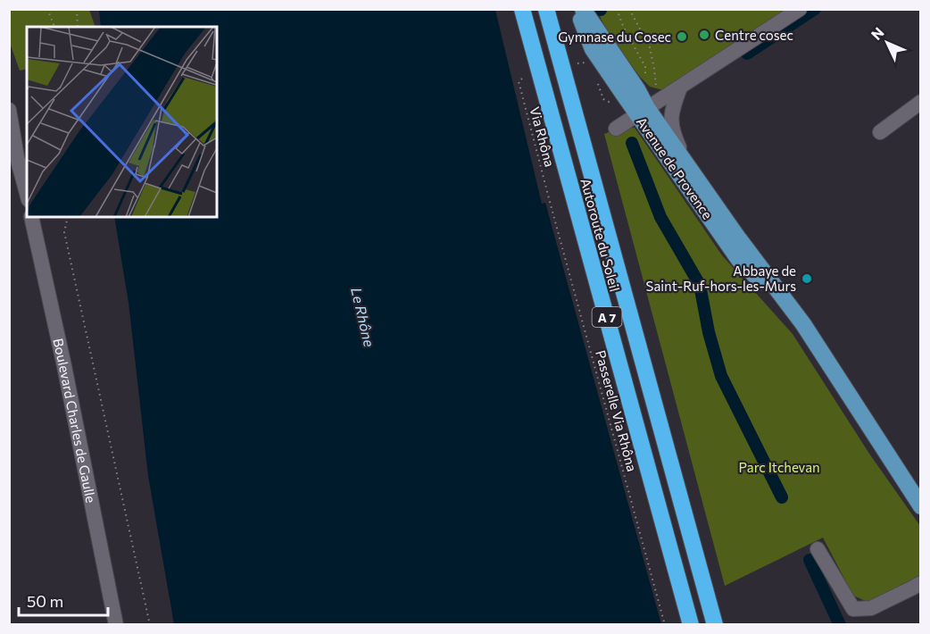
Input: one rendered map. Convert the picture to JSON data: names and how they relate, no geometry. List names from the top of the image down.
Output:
{
  "streets": {
    "highway": ["Autoroute du Soleil", "A 7"],
    "main road": ["Avenue de Provence"],
    "street": ["Boulevard Charles de Gaulle"],
    "path": ["Via Rhôna", "Passerelle Via Rhôna"]
  },
  "crossings": [
    ["Via Rhôna", "Passerelle Via Rhôna"]
  ],
  "water": ["Le Rhône"],
  "parks": ["Parc Itchevan"],
  "places": ["Centre cosec", "Gymnase du Cosec", "Abbaye de Saint-Ruf-hors-les-Murs"],
  "scale_bar": "50 m",
  "north": "top left"
}
